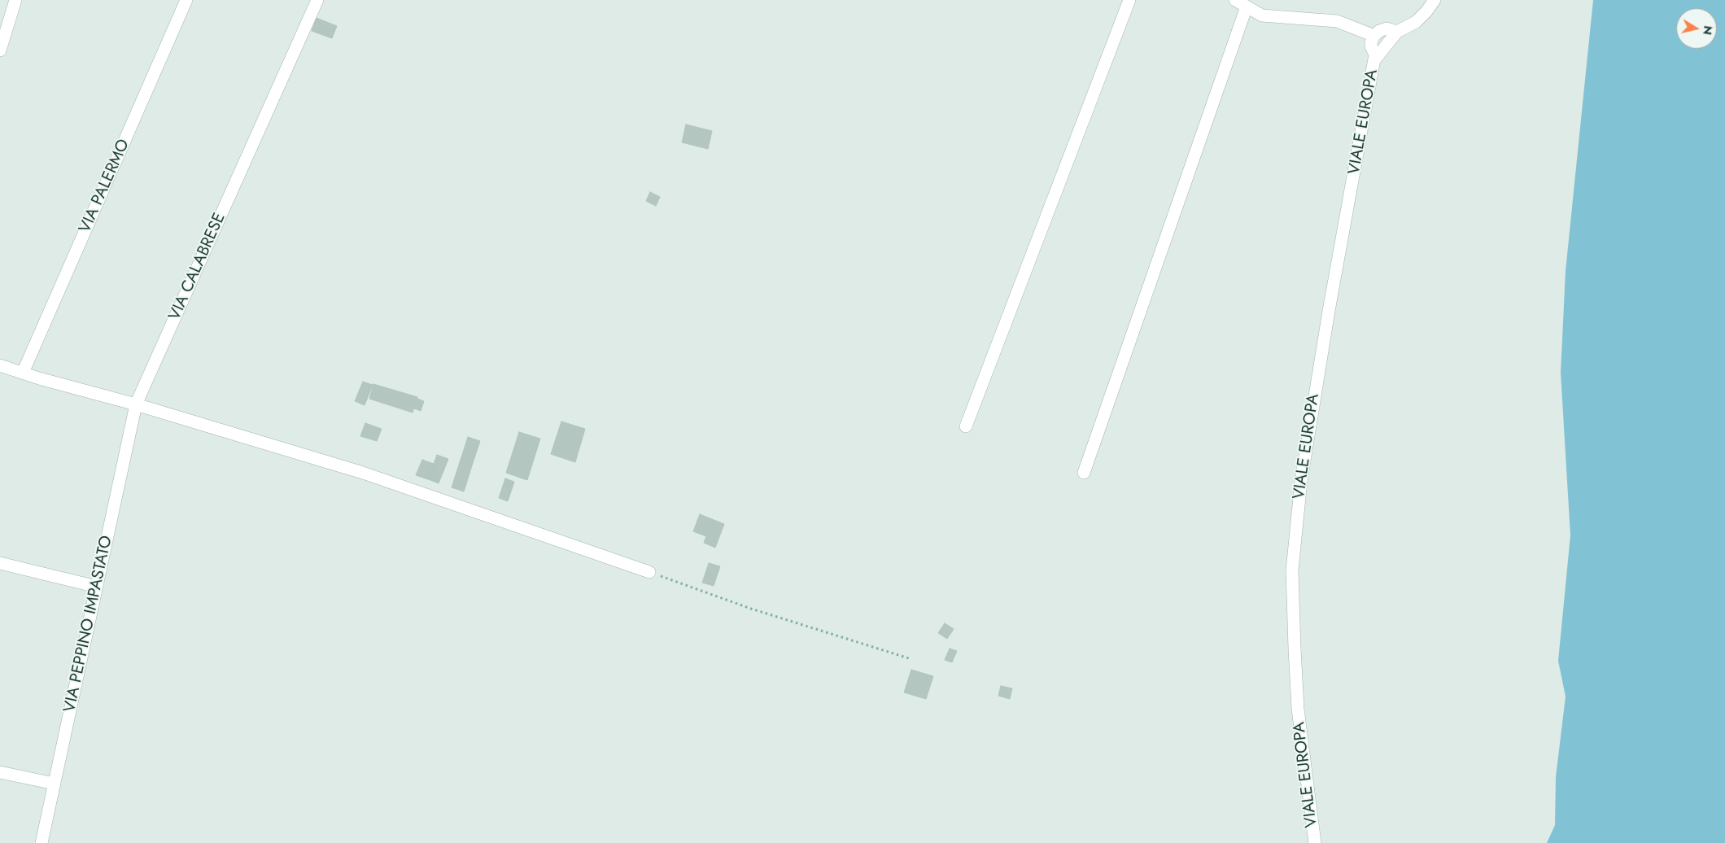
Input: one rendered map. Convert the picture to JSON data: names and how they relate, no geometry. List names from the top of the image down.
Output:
{
  "streets": {
    "street": [
      "VIALE EUROPA",
      "VIA PALERMO",
      "VIA CALABRESE",
      "VIA PEPPINO IMPASTATO"
    ]
  },
  "crossings": [
    ["VIA CALABRESE", "VIA PEPPINO IMPASTATO"]
  ],
  "north": "right"
}
